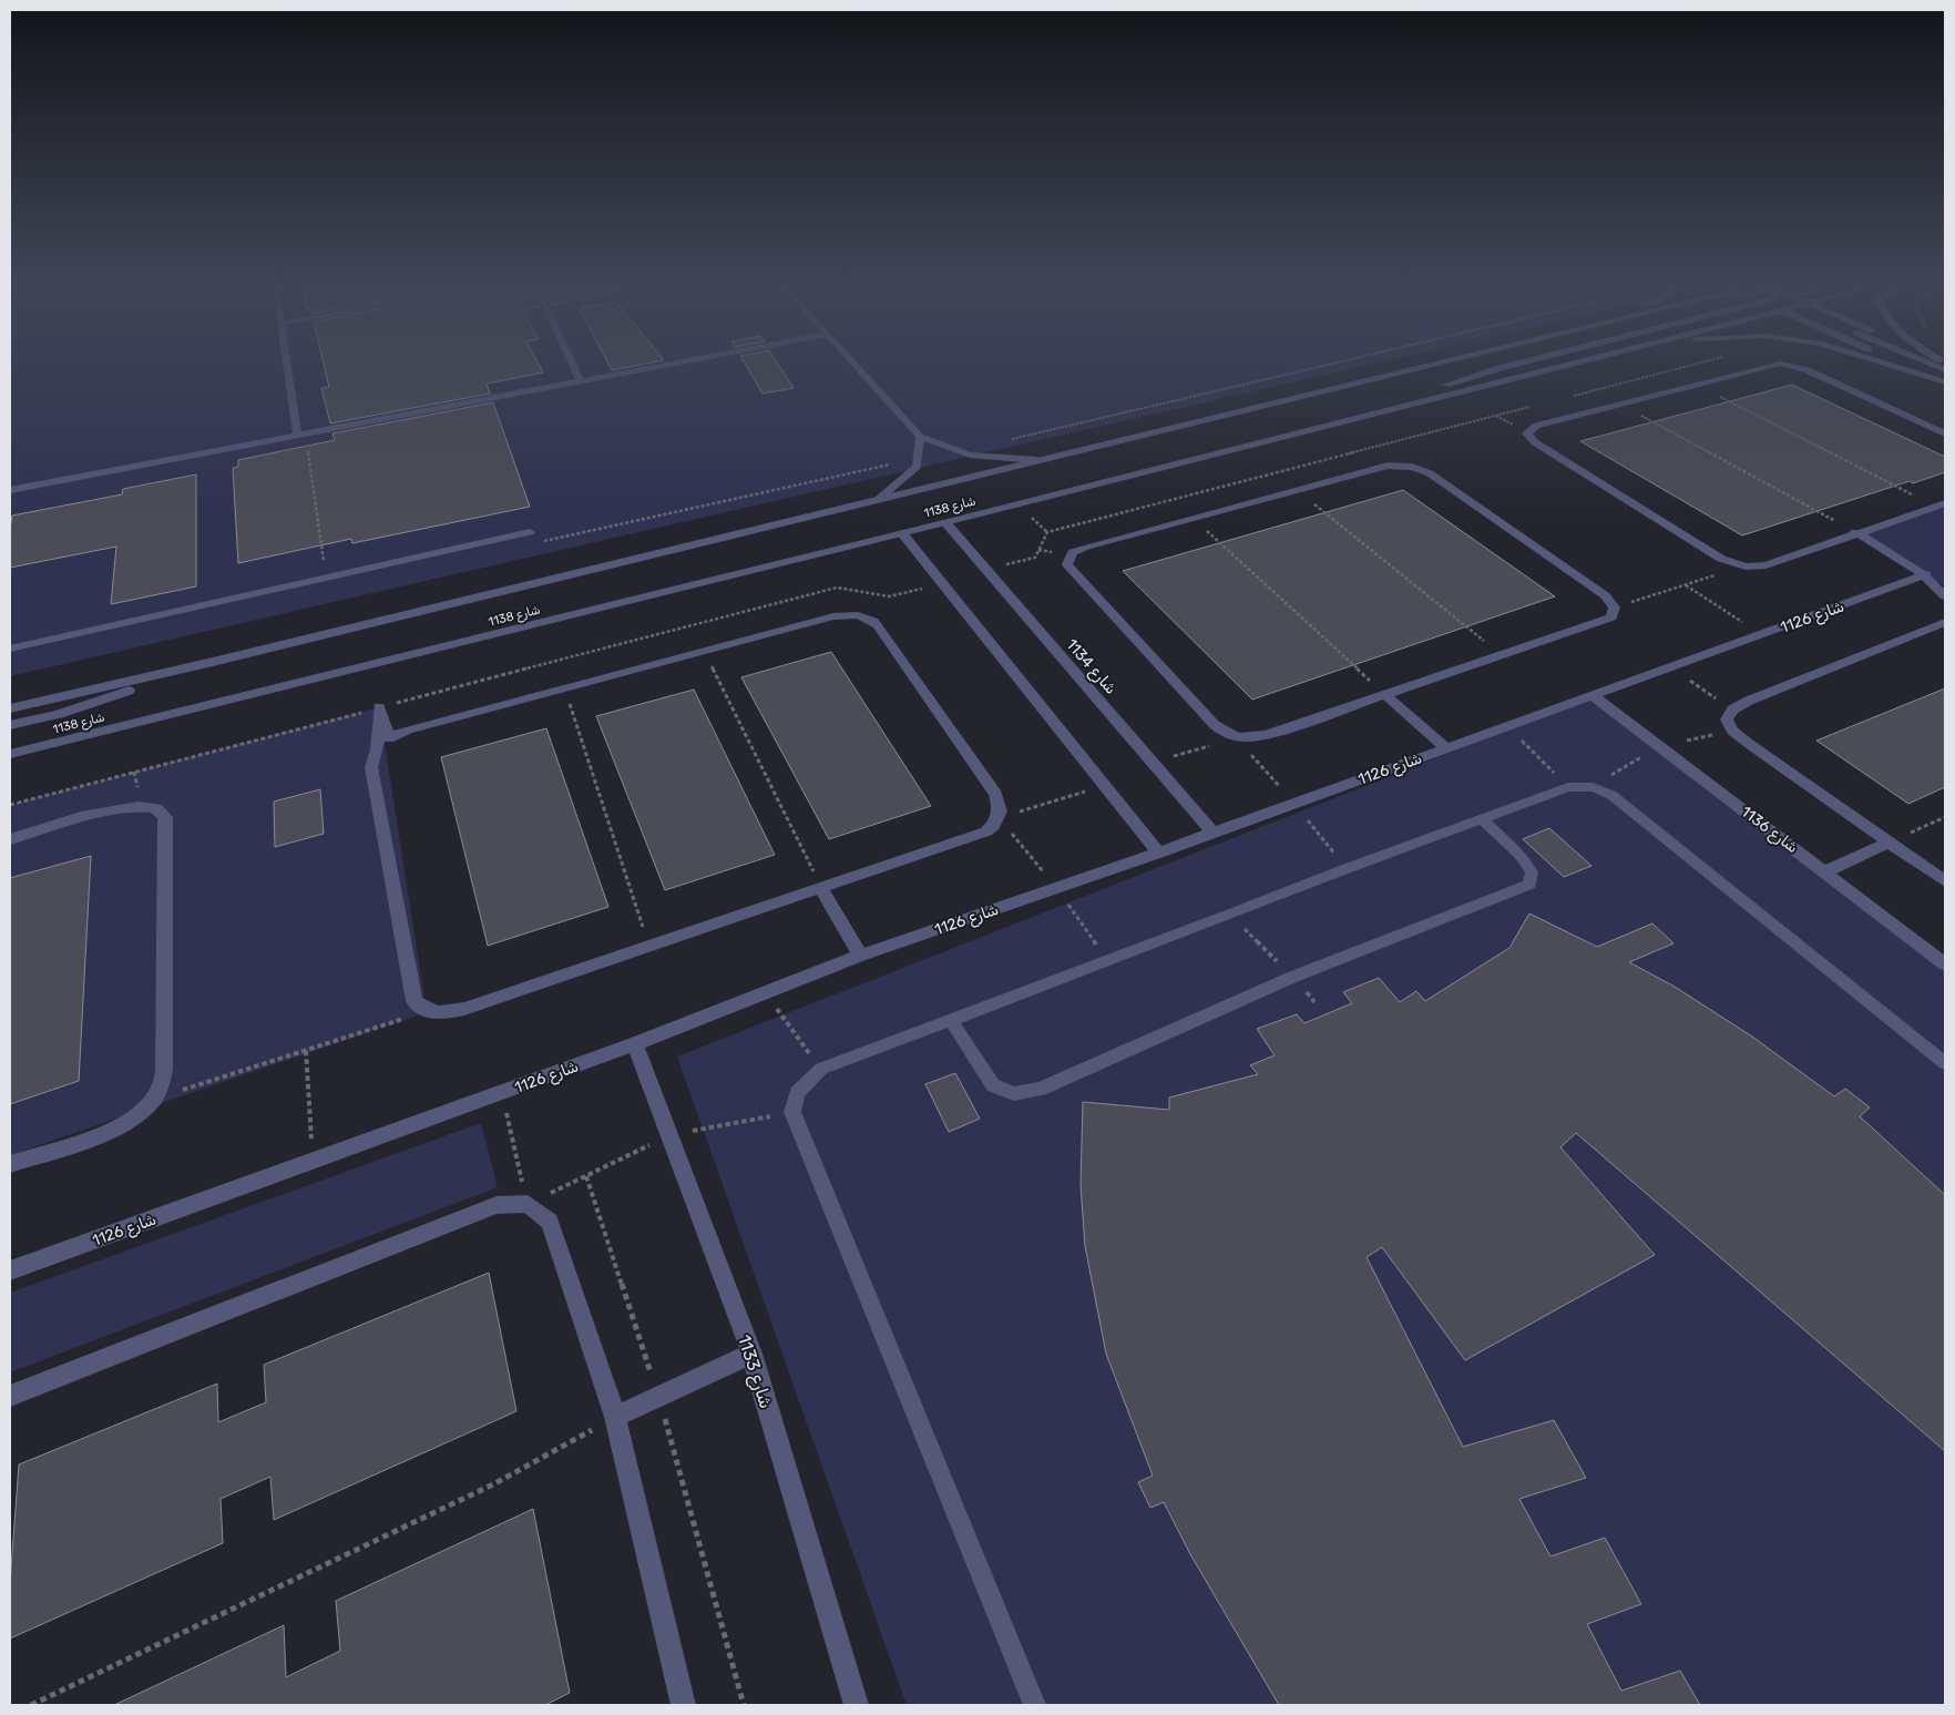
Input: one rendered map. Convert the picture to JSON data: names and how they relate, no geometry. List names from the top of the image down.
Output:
{
  "streets": {
    "street": [
      "شارع 1138",
      "شارع 1126",
      "شارع 1134",
      "شارع 1136",
      "شارع 1133"
    ]
  },
  "crossings": [
    ["شارع 1138", "شارع 1134"],
    ["شارع 1126", "شارع 1134"],
    ["شارع 1126", "شارع 1136"],
    ["شارع 1126", "شارع 1133"]
  ]
}
